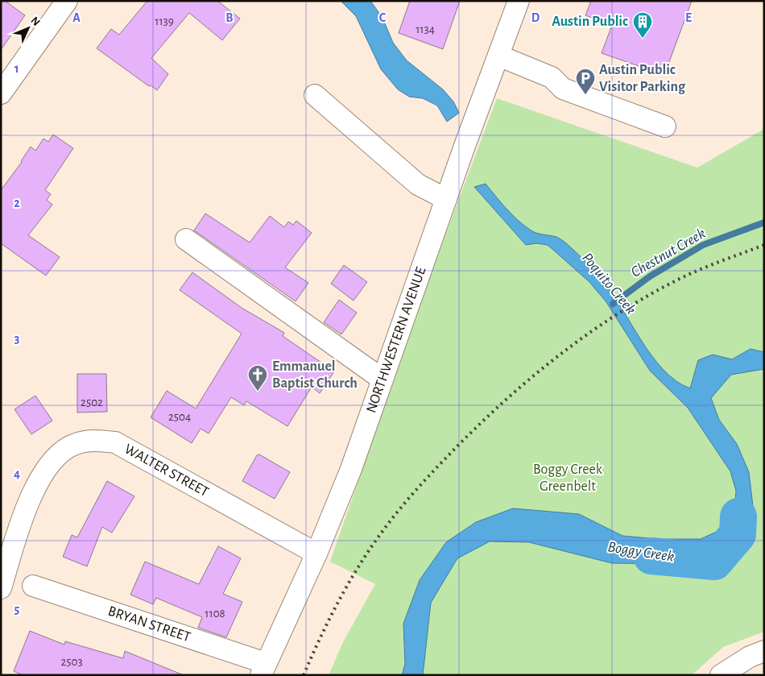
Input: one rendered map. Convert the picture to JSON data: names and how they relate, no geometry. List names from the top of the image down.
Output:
{
  "streets": {
    "street": ["NORTHWESTERN AVENUE", "WALTER STREET", "BRYAN STREET"]
  },
  "crossings": [
    ["NORTHWESTERN AVENUE", "WALTER STREET"],
    ["NORTHWESTERN AVENUE", "BRYAN STREET"]
  ],
  "water": ["Chestnut Creek", "Poquito Creek", "Boggy Creek"],
  "parks": ["Boggy Creek Greenbelt"],
  "places": {
    "building": ["Austin Public"],
    "parking": ["Austin Public Visitor Parking"],
    "church": ["Emmanuel Baptist Church"]
  },
  "house_numbers": [
    "1139",
    "1134",
    "2502",
    "2504",
    "1108",
    "2503"
  ],
  "north": "top right",
  "grid": {
    "columns": [
      "A",
      "B",
      "C",
      "D",
      "E"
    ],
    "rows": [
      "1",
      "2",
      "3",
      "4",
      "5"
    ]
  }
}
